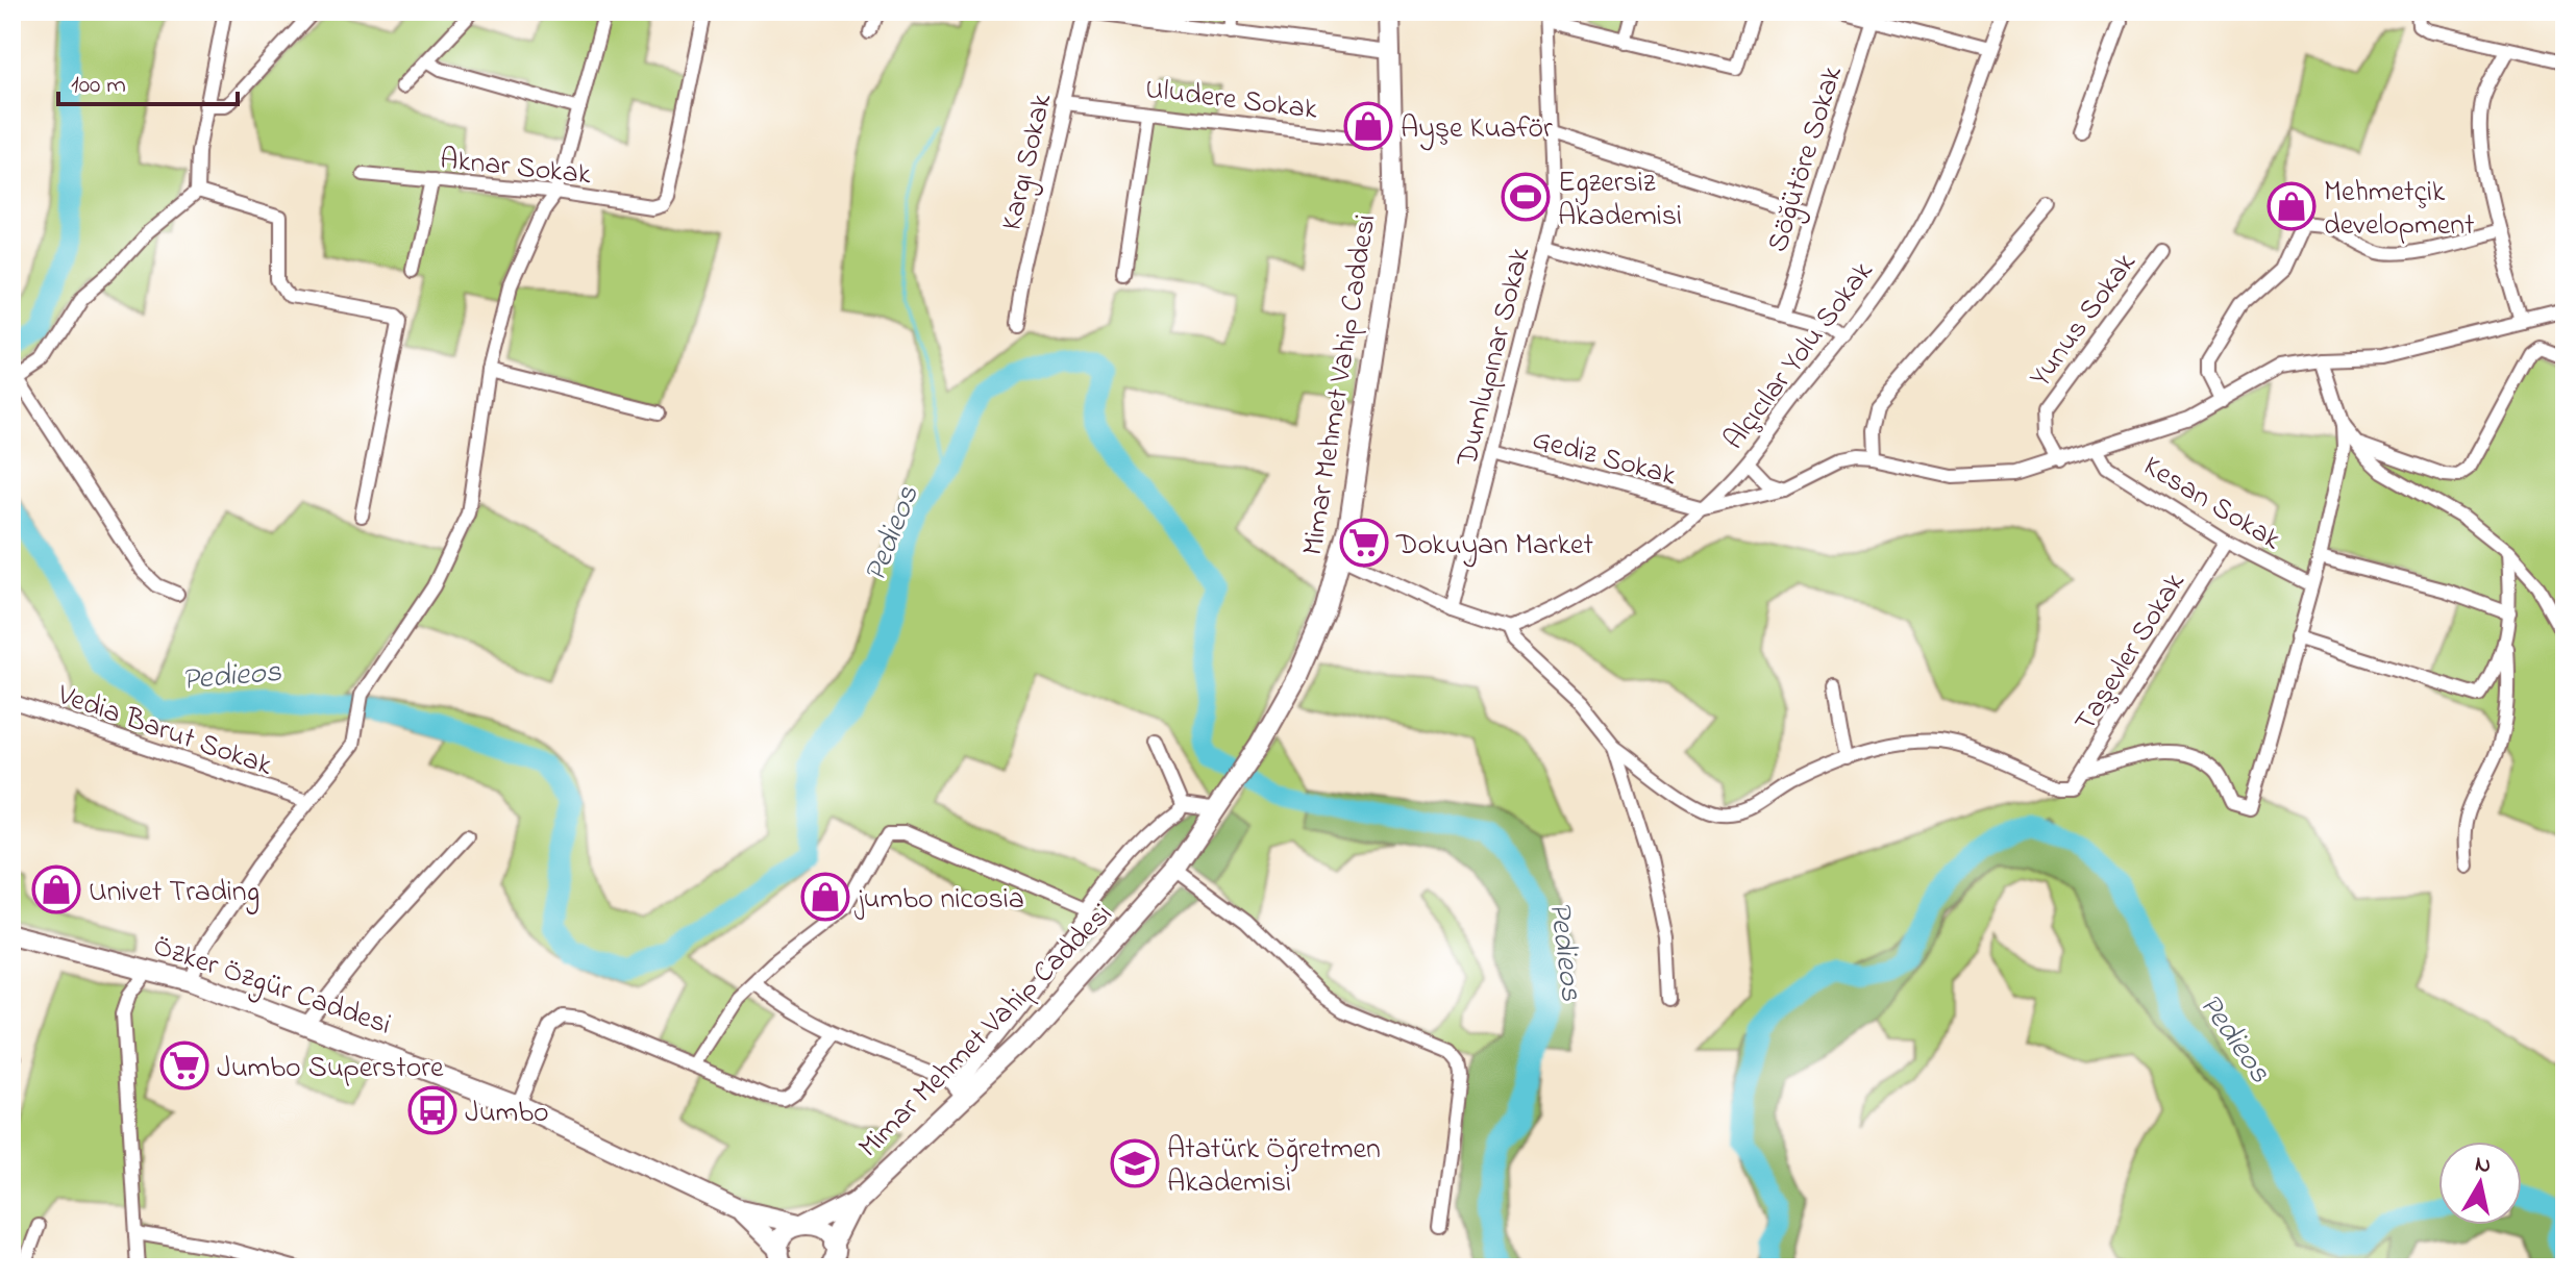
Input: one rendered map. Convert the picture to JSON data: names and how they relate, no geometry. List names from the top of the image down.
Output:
{
  "streets": {
    "main road": ["Mimar Mehmet Vahip Caddesi", "Özker Özgür Caddesi"],
    "street": [
      "Uludere Sokak",
      "Söğütöre Sokak",
      "Kargı Sokak",
      "Aknar Sokak",
      "Yunus Sokak",
      "Alçıcılar Yolu Sokak",
      "Dumlupınar Sokak",
      "Gediz Sokak",
      "Kesan Sokak",
      "Taşevler Sokak",
      "Vedia Barut Sokak"
    ]
  },
  "crossings": [
    ["Uludere Sokak", "Kargı Sokak"],
    ["Uludere Sokak", "Mimar Mehmet Vahip Caddesi"],
    ["Alçıcılar Yolu Sokak", "Gediz Sokak"],
    ["Dumlupınar Sokak", "Gediz Sokak"],
    ["Mimar Mehmet Vahip Caddesi", "Özker Özgür Caddesi"],
    ["Kesan Sokak", "Taşevler Sokak"]
  ],
  "water": ["Pedieos"],
  "places": {
    "shop": [
      "Ayşe Kuaför",
      "Mehmetçik development",
      "Univet Trading",
      "jumbo nicosia"
    ],
    "sports": ["Egzersiz Akademisi"],
    "supermarket": ["Dokuyan Market", "Jumbo Superstore"],
    "bus stop": ["Jumbo"],
    "school or university": ["Atatürk Öğretmen Akademisi"]
  },
  "scale_bar": "100 m",
  "north": "top"
}
